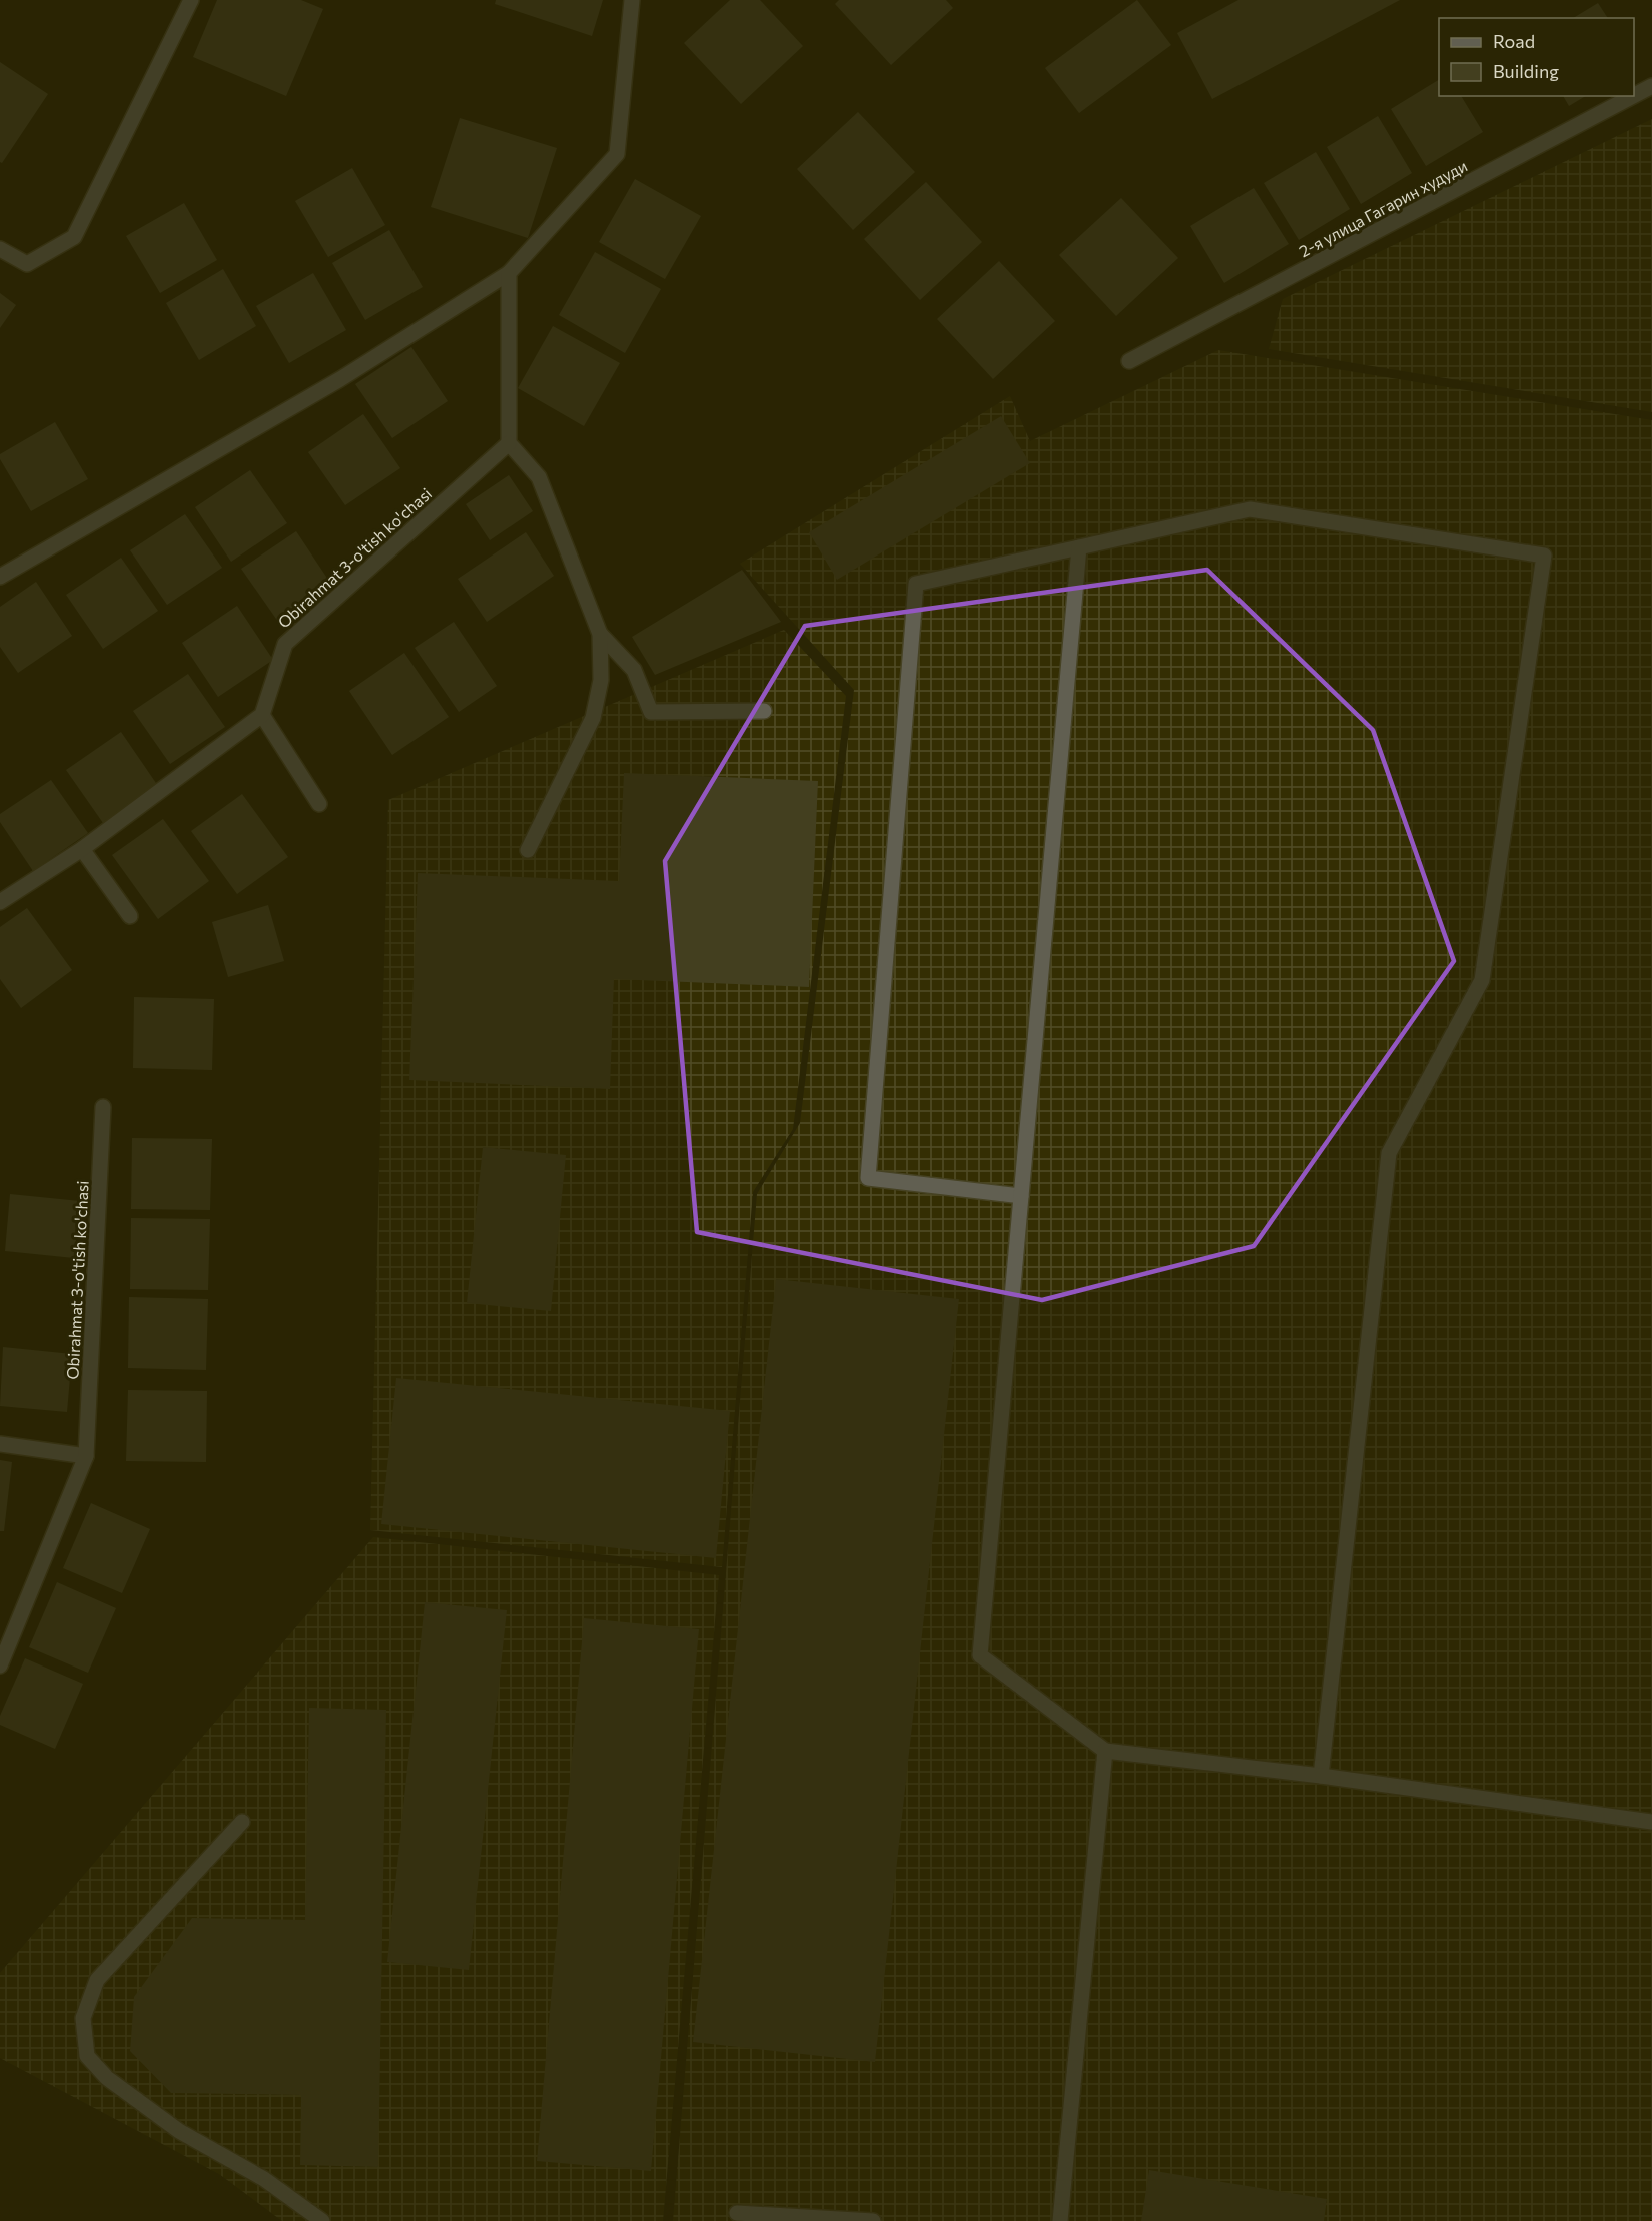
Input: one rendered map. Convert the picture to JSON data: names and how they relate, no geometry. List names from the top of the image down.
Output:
{
  "streets": {
    "street": ["2-я улица Гагарин худуди", "Obirahmat 3-o'tish ko'chasi"]
  },
  "legend": ["Road", "Building"]
}
